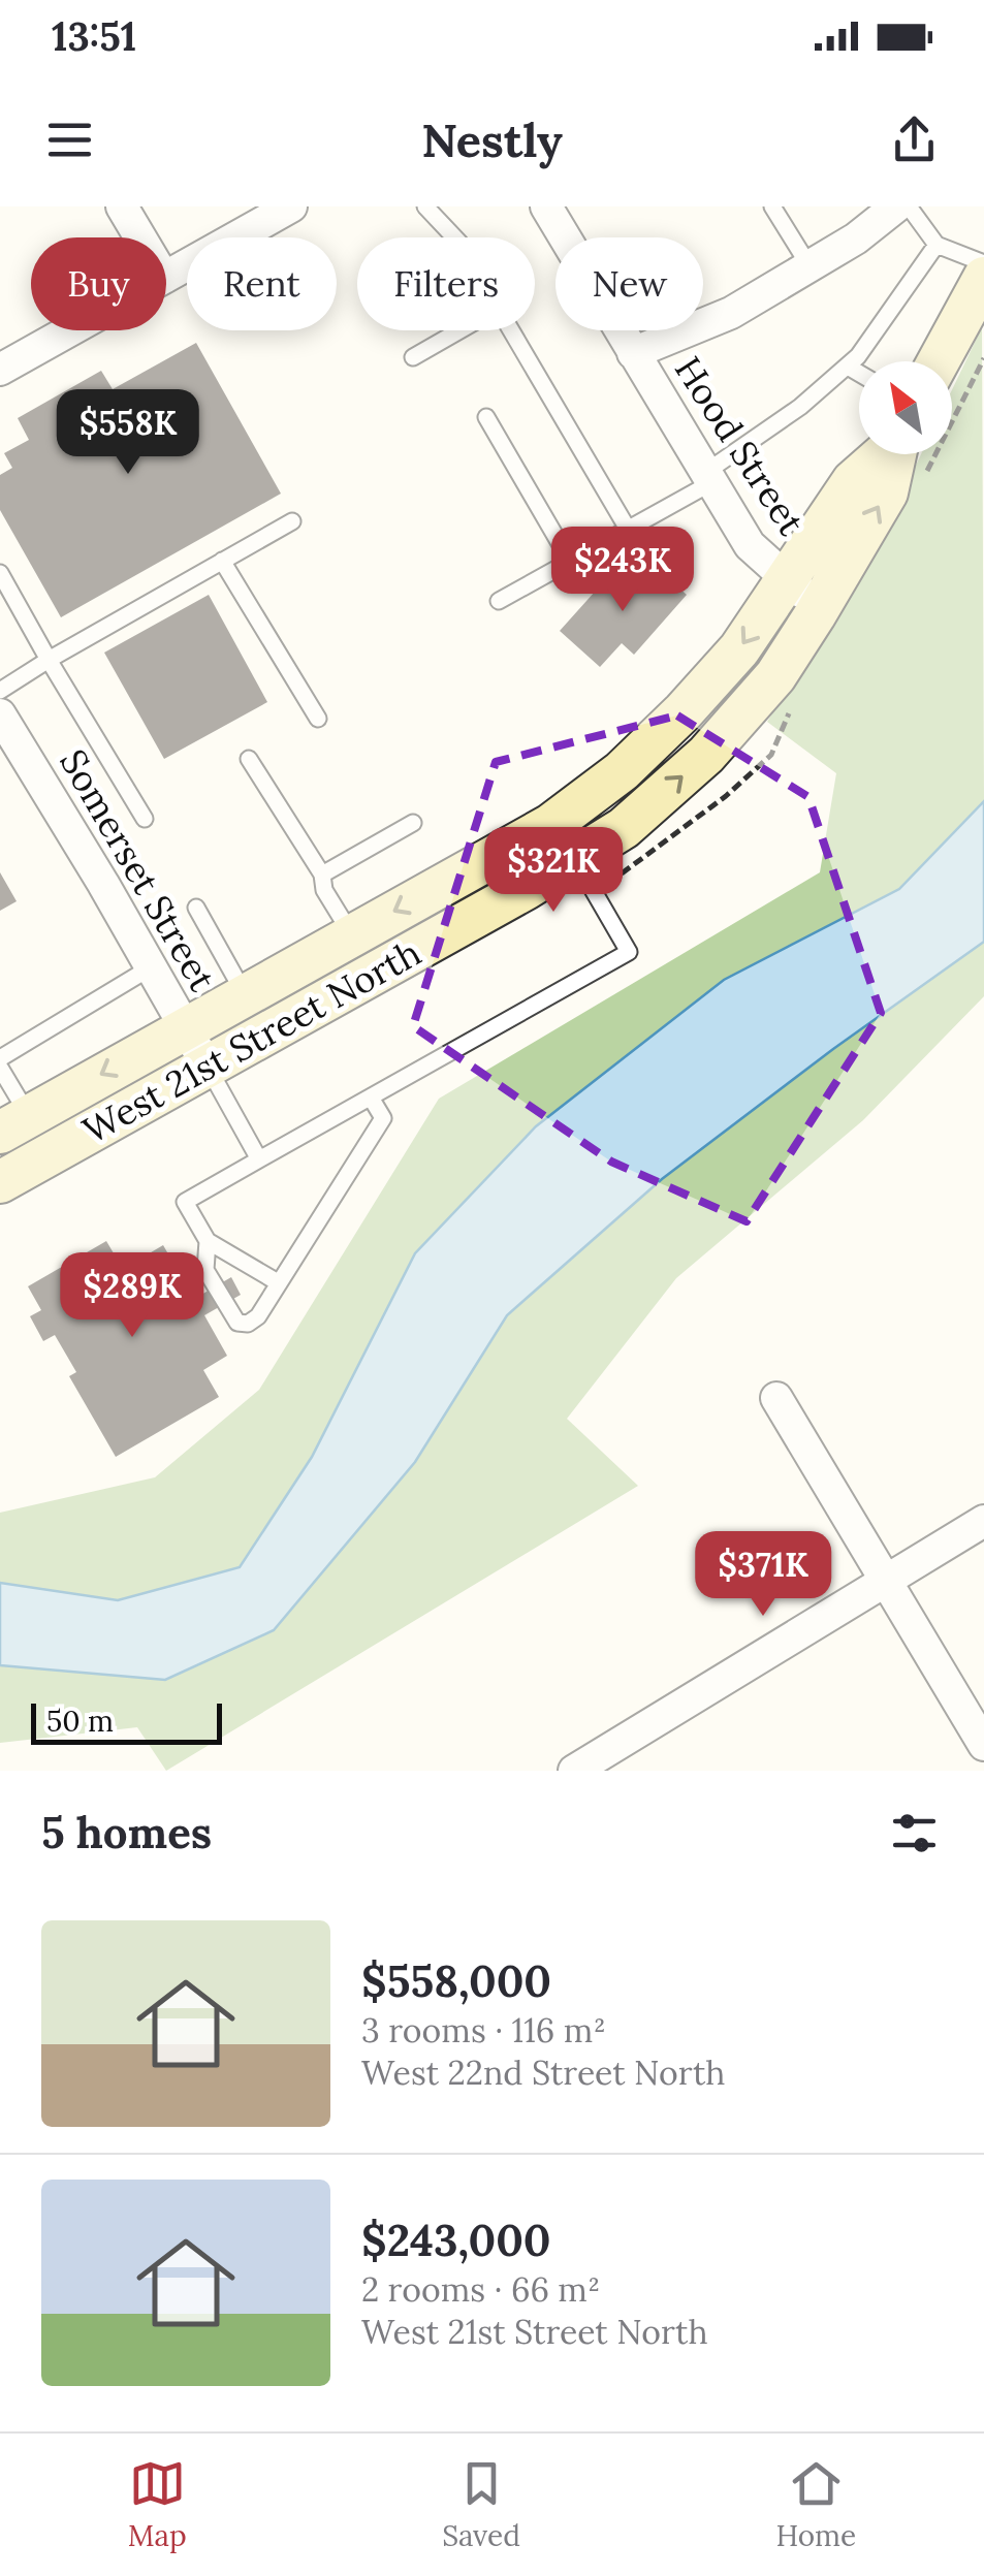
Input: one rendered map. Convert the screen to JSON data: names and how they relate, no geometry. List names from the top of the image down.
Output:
{
  "streets": {
    "main road": ["West 21st Street North"],
    "street": ["Hood Street", "Somerset Street"]
  },
  "crossings": [
    ["Hood Street", "West 21st Street North"],
    ["Somerset Street", "West 21st Street North"]
  ],
  "scale_bar": "50 m",
  "north": "top left",
  "page": {
    "status": "13:51",
    "header": "Nestly",
    "chip": [
      "Buy",
      "Rent",
      "Filters",
      "New"
    ],
    "price": [
      "$558K",
      "$243K",
      "$321K",
      "$289K",
      "$371K"
    ],
    "scale": "50 m",
    "heading": "5 homes",
    "list": [
      {
        "name": "$558,000",
        "note": "3 rooms · 116 m² · West 22nd Street North"
      },
      {
        "name": "$243,000",
        "note": "2 rooms · 66 m² · West 21st Street North"
      }
    ],
    "tabs": ["Map", "Saved", "Home"]
  }
}
